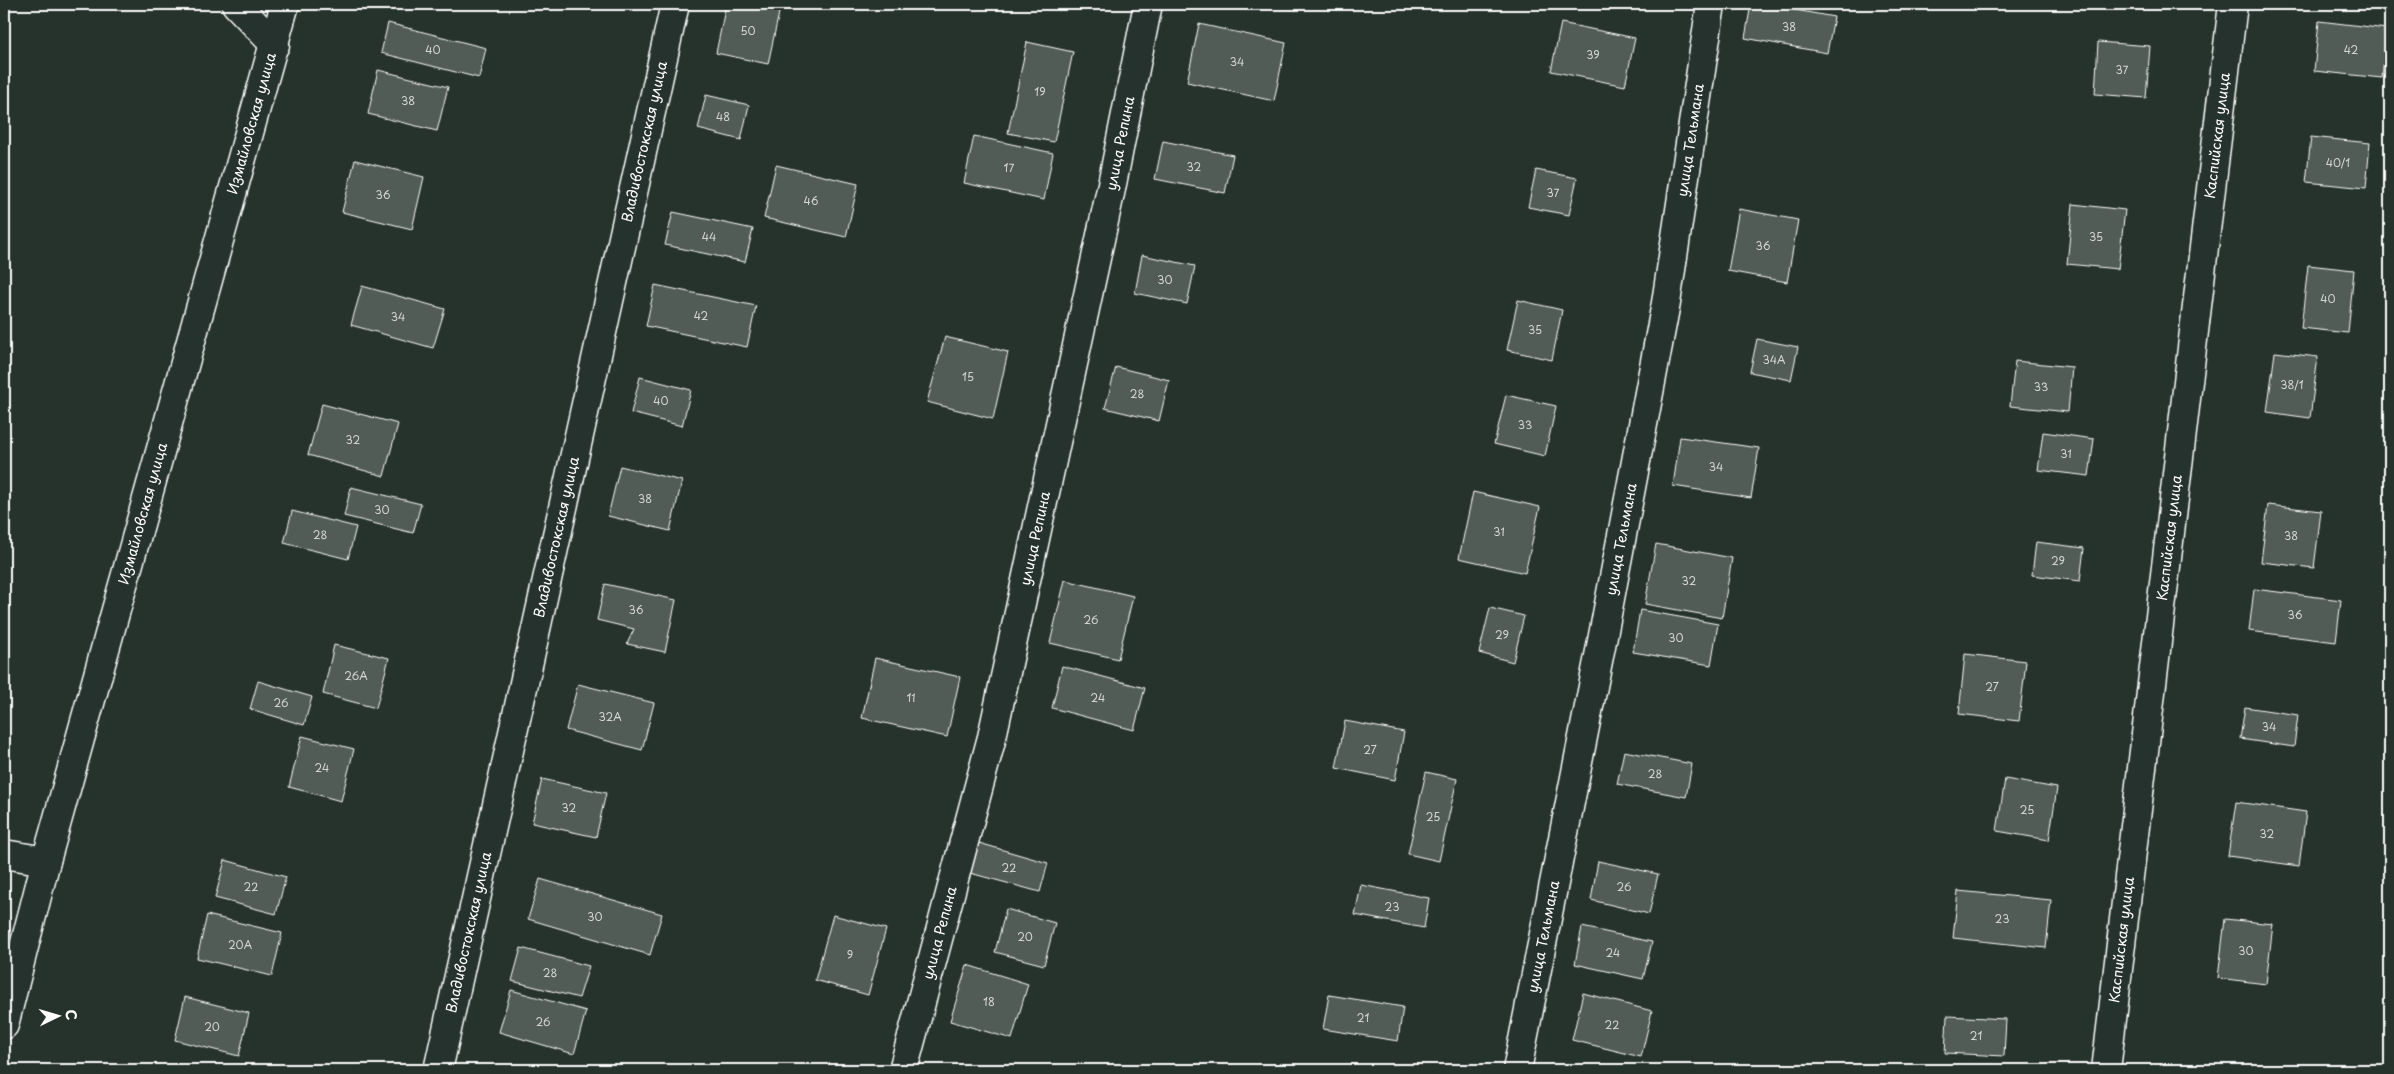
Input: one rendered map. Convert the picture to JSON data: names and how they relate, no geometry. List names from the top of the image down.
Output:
{
  "streets": {
    "street": [
      "Измайловская улица",
      "Каспийская улица",
      "улица Тельмана",
      "Владивостокская улица",
      "улица Репина"
    ]
  },
  "house_numbers": [
    "38",
    "50",
    "40",
    "42",
    "39",
    "34",
    "37",
    "19",
    "38",
    "48",
    "40/1",
    "32",
    "17",
    "37",
    "36",
    "46",
    "44",
    "35",
    "36",
    "30",
    "40",
    "42",
    "34",
    "35",
    "34А",
    "15",
    "38/1",
    "33",
    "28",
    "40",
    "33",
    "32",
    "31",
    "34",
    "38",
    "30",
    "31",
    "28",
    "38",
    "29",
    "32",
    "36",
    "36",
    "26",
    "29",
    "30",
    "26А",
    "27",
    "11",
    "24",
    "26",
    "32А",
    "34",
    "27",
    "24",
    "28",
    "32",
    "25",
    "25",
    "32",
    "22",
    "22",
    "26",
    "23",
    "30",
    "23",
    "20",
    "20А",
    "30",
    "24",
    "9",
    "28",
    "18",
    "21",
    "26",
    "22",
    "20",
    "21"
  ],
  "north": "right"
}
